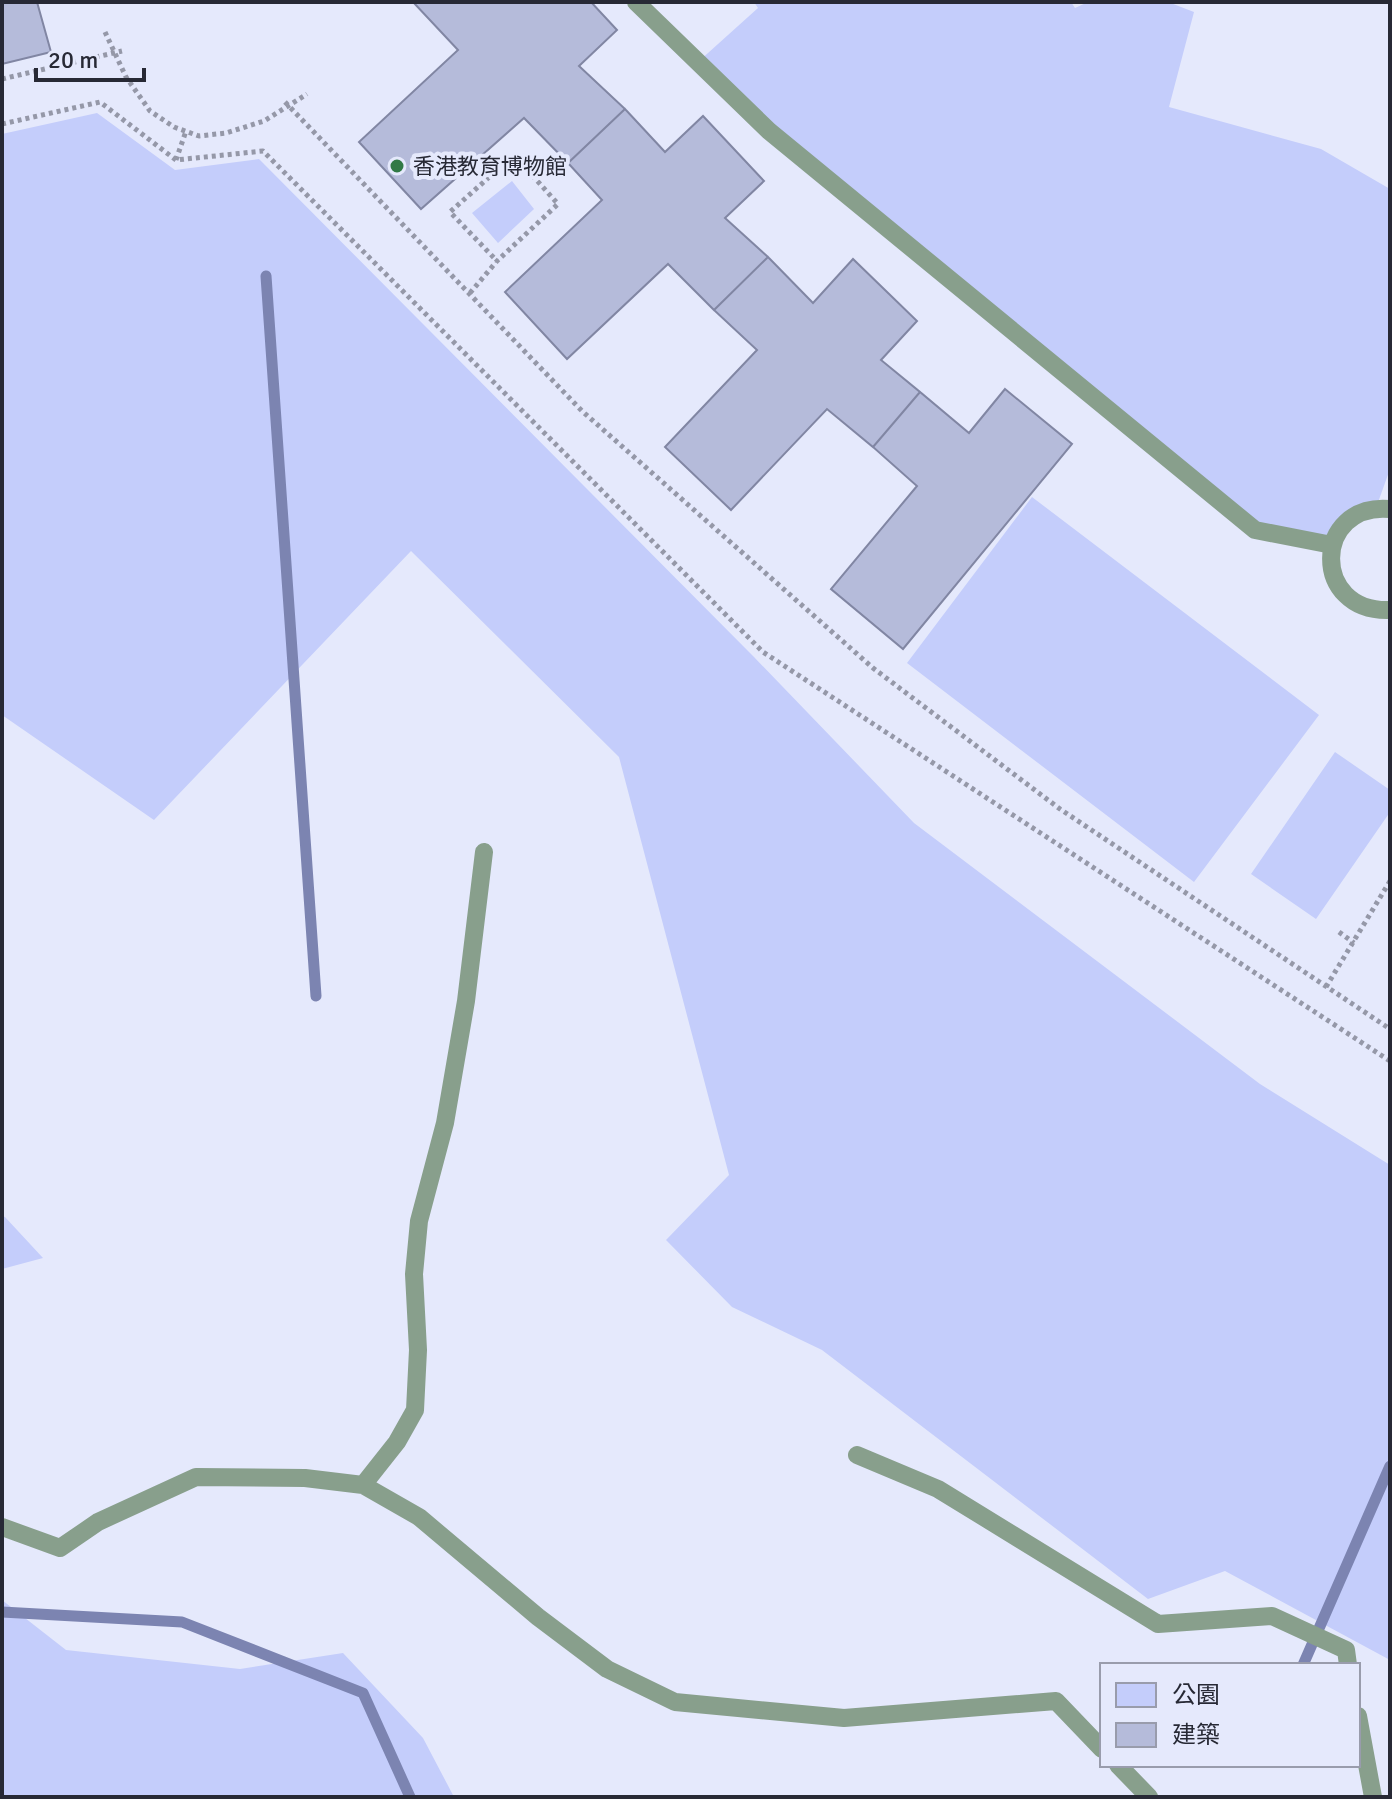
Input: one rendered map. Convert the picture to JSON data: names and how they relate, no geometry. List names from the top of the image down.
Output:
{
  "places": ["香港教育博物館"],
  "legend": ["公園", "建築"],
  "scale_bar": "20 m"
}
